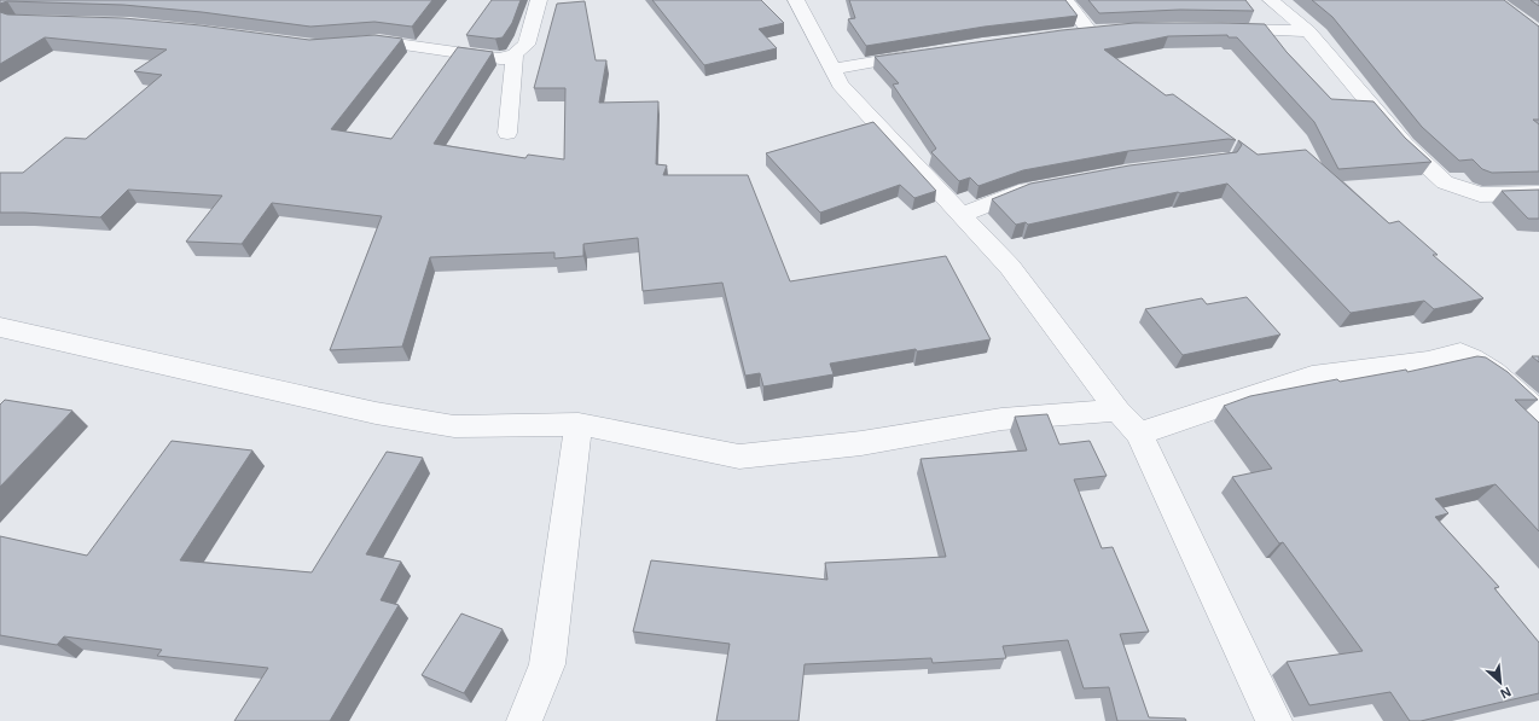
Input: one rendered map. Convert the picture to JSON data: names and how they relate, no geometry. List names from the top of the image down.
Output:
{
  "north": "bottom right"
}
